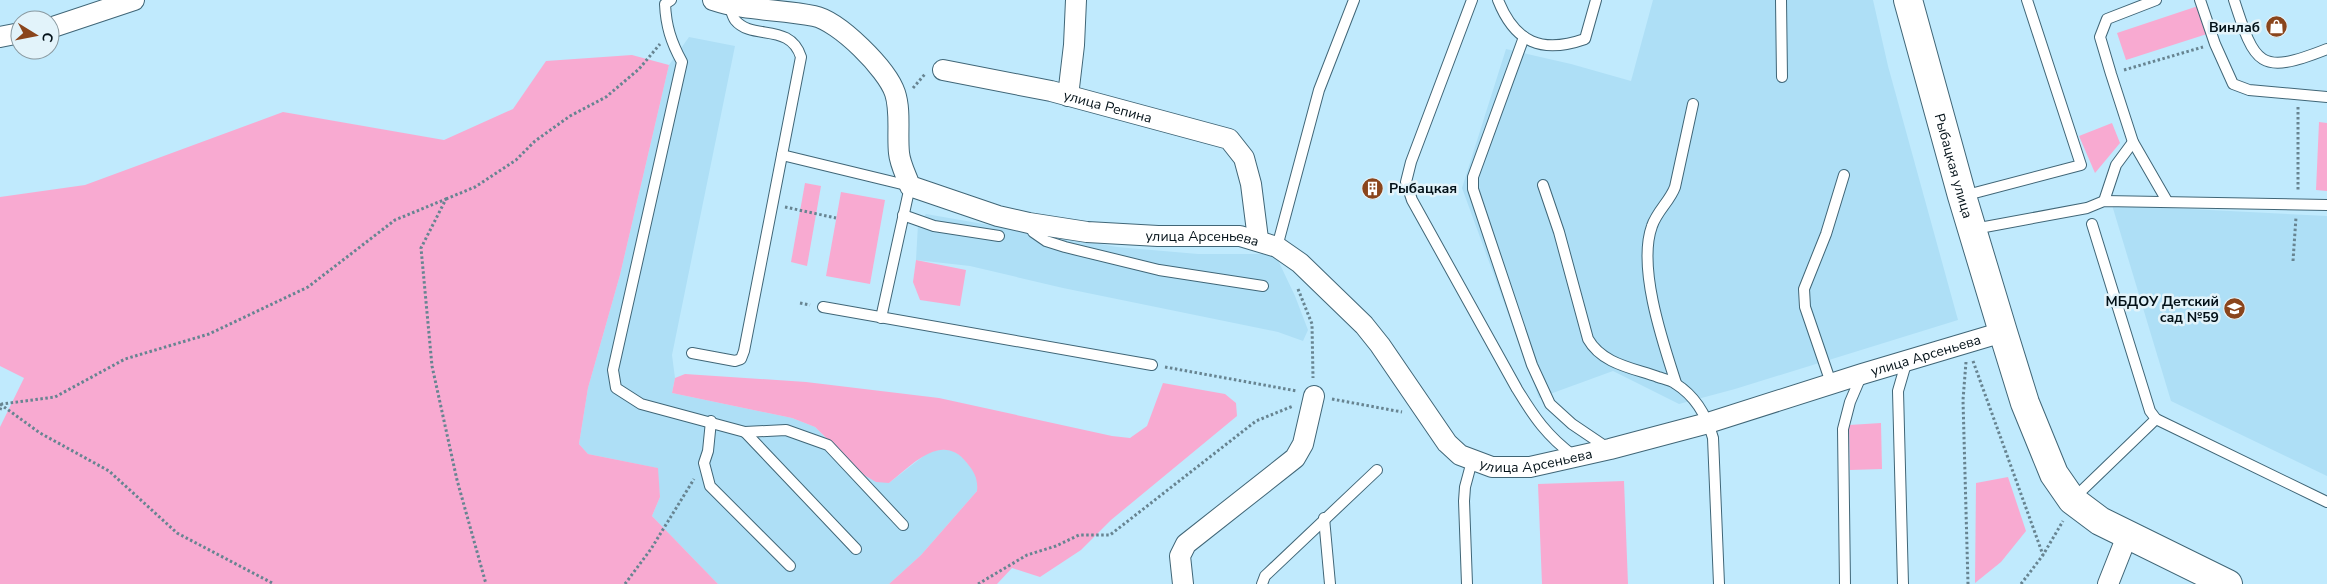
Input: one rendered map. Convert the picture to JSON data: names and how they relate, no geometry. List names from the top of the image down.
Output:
{
  "streets": {
    "main road": ["Рыбацкая улица"],
    "street": ["улица Репина", "улица Арсеньева"]
  },
  "crossings": [
    ["улица Репина", "улица Арсеньева"],
    ["Рыбацкая улица", "улица Арсеньева"]
  ],
  "places": {
    "shop": ["Винлаб"],
    "building": ["Рыбацкая"],
    "school or university": ["МБДОУ Детский сад №59"]
  },
  "north": "right"
}
